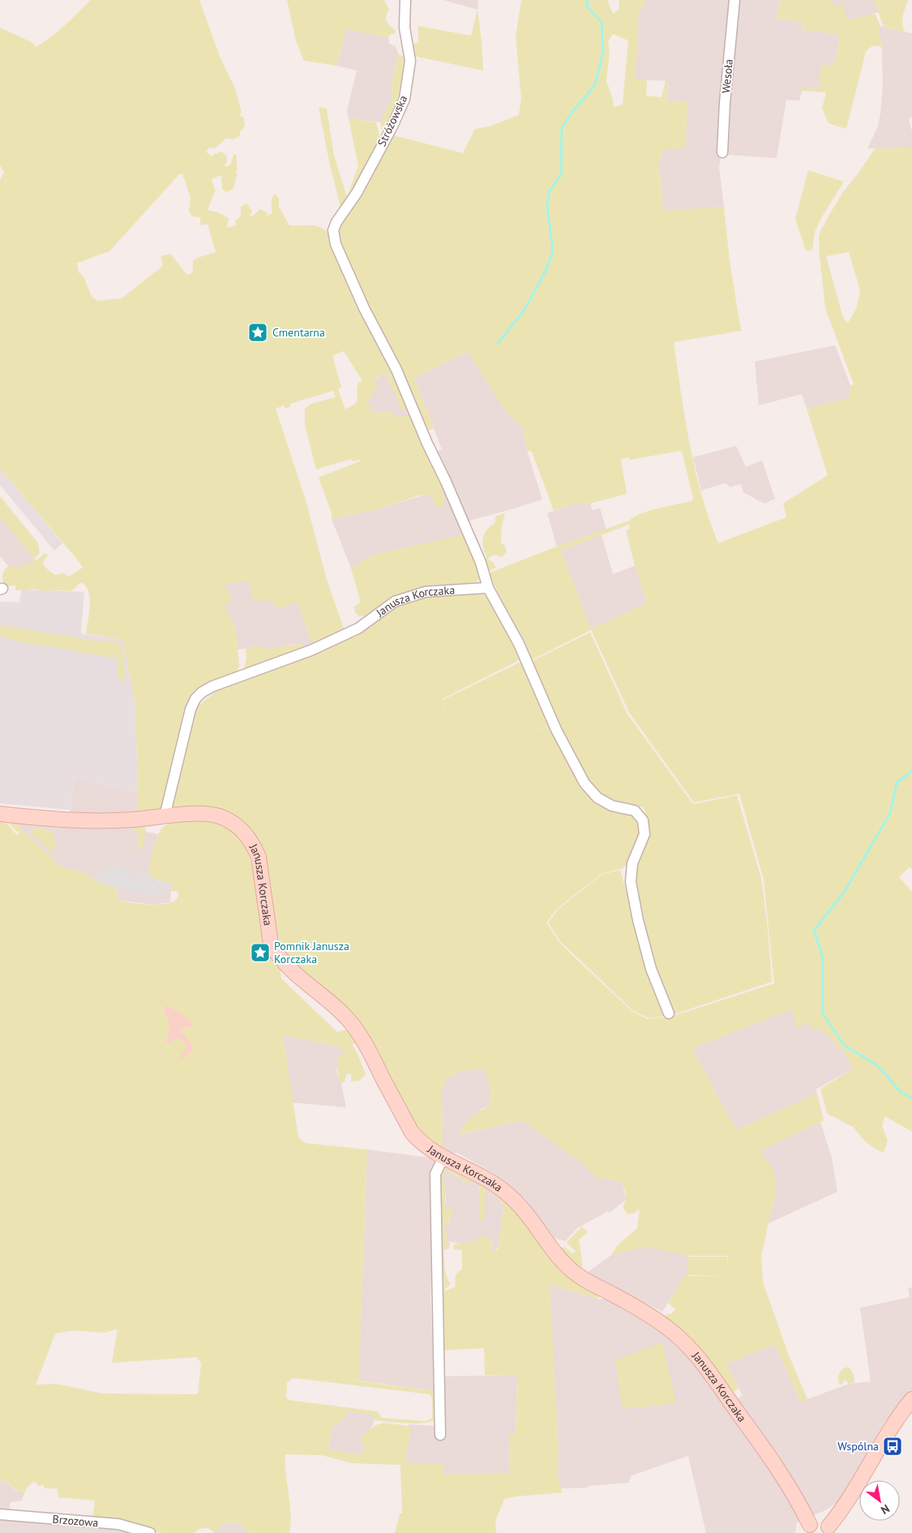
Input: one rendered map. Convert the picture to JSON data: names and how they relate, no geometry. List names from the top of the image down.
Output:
{
  "streets": {
    "street": [
      "Wesoła",
      "Stróżowska",
      "Janusza Korczaka",
      "Brzozowa"
    ]
  },
  "crossings": [
    ["Stróżowska", "Janusza Korczaka"]
  ],
  "places": {
    "place": ["Cmentarna", "Pomnik Janusza Korczaka"],
    "bus stop": ["Wspólna"]
  },
  "north": "bottom right"
}
